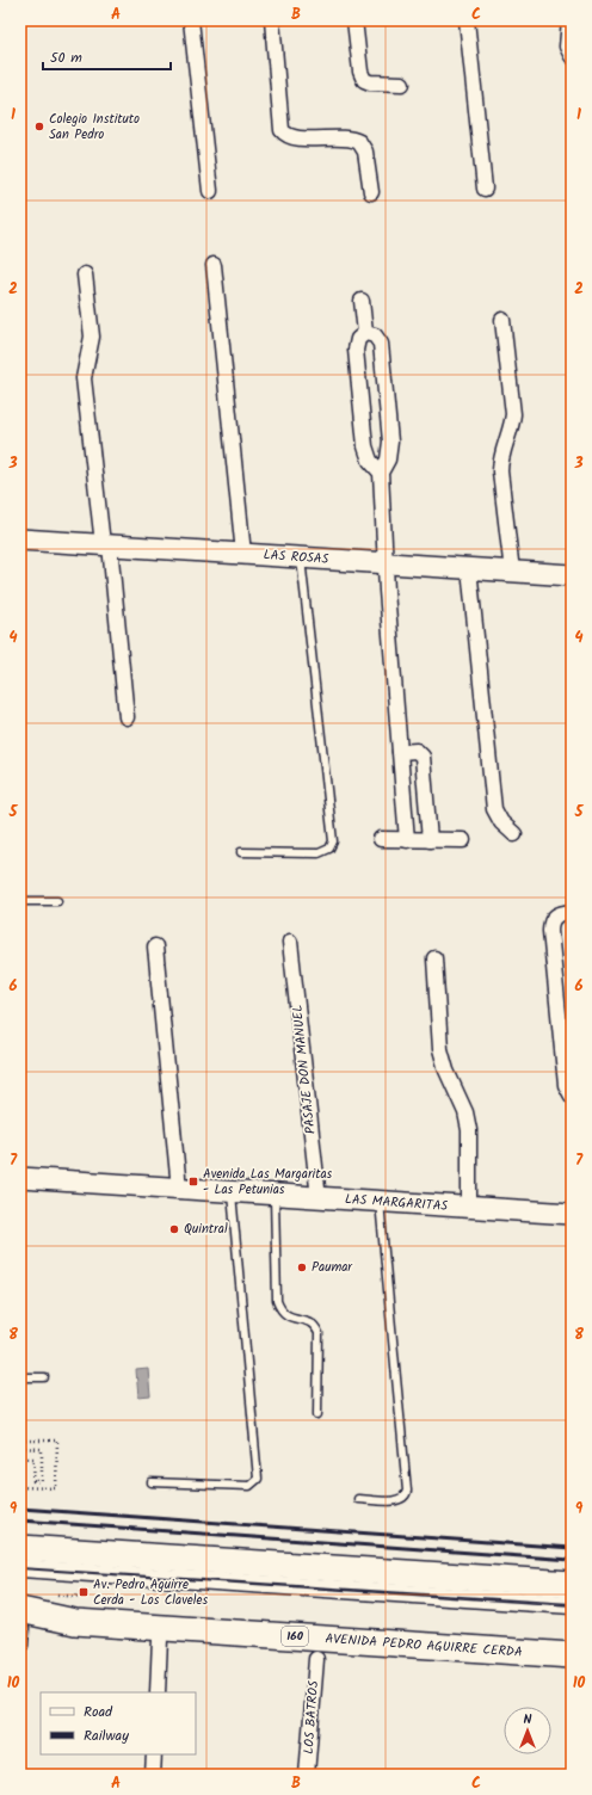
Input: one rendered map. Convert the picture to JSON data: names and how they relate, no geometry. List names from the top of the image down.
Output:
{
  "streets": {
    "highway": ["160", "AVENIDA PEDRO AGUIRRE CERDA"],
    "street": [
      "LAS ROSAS",
      "PASAJE DON MANUEL",
      "LAS MARGARITAS",
      "LOS BATROS"
    ]
  },
  "crossings": [
    ["PASAJE DON MANUEL", "LAS MARGARITAS"]
  ],
  "places": {
    "other": ["Colegio Instituto San Pedro", "Quintral", "Paumar"],
    "transit": ["Avenida Las Margaritas - Las Petunias", "Av. Pedro Aguirre Cerda - Los Claveles"]
  },
  "legend": ["Road", "Railway"],
  "scale_bar": "50 m",
  "north": "top",
  "grid": {
    "columns": ["A", "B", "C"],
    "rows": [
      "1",
      "2",
      "3",
      "4",
      "5",
      "6",
      "7",
      "8",
      "9",
      "10"
    ]
  }
}
